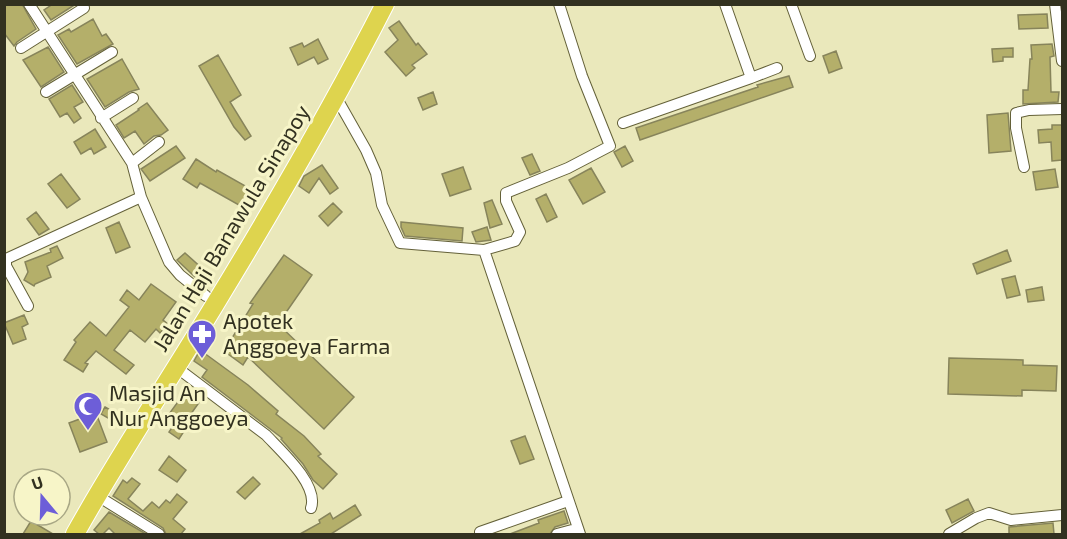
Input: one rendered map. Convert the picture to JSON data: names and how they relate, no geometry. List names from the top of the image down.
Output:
{
  "streets": {
    "highway": ["Jalan Haji Banawula Sinapoy"]
  },
  "places": {
    "pharmacy": ["Apotek Anggoeya Farma"],
    "mosque": ["Masjid An Nur Anggoeya"]
  },
  "north": "top"
}
